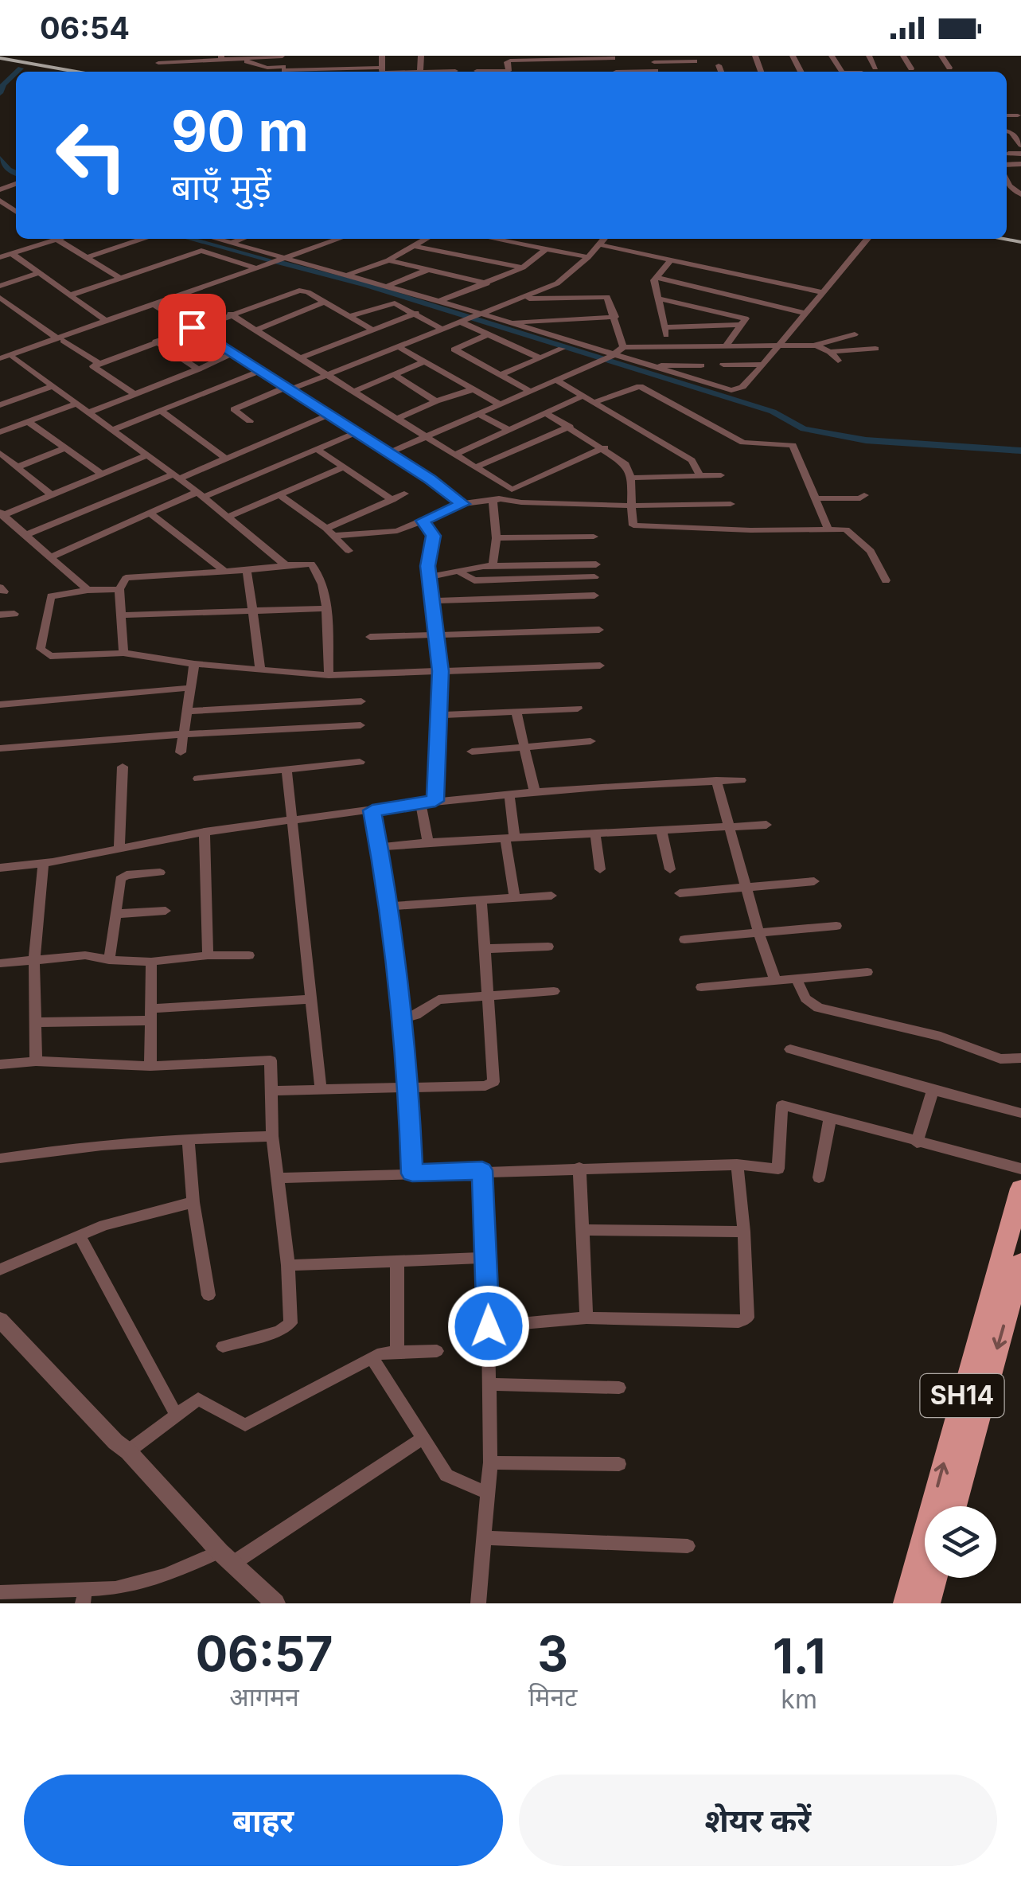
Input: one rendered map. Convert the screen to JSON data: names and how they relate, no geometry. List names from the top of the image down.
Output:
{
  "streets": {
    "main road": ["SH14"]
  },
  "page": {
    "status": "06:54",
    "turn": ["90 m", "बाएँ मुड़ें"],
    "eta": [
      "06:57",
      "आगमन",
      "3",
      "मिनट",
      "1.1",
      "km"
    ],
    "buttons": ["बाहर", "शेयर करें"]
  }
}
